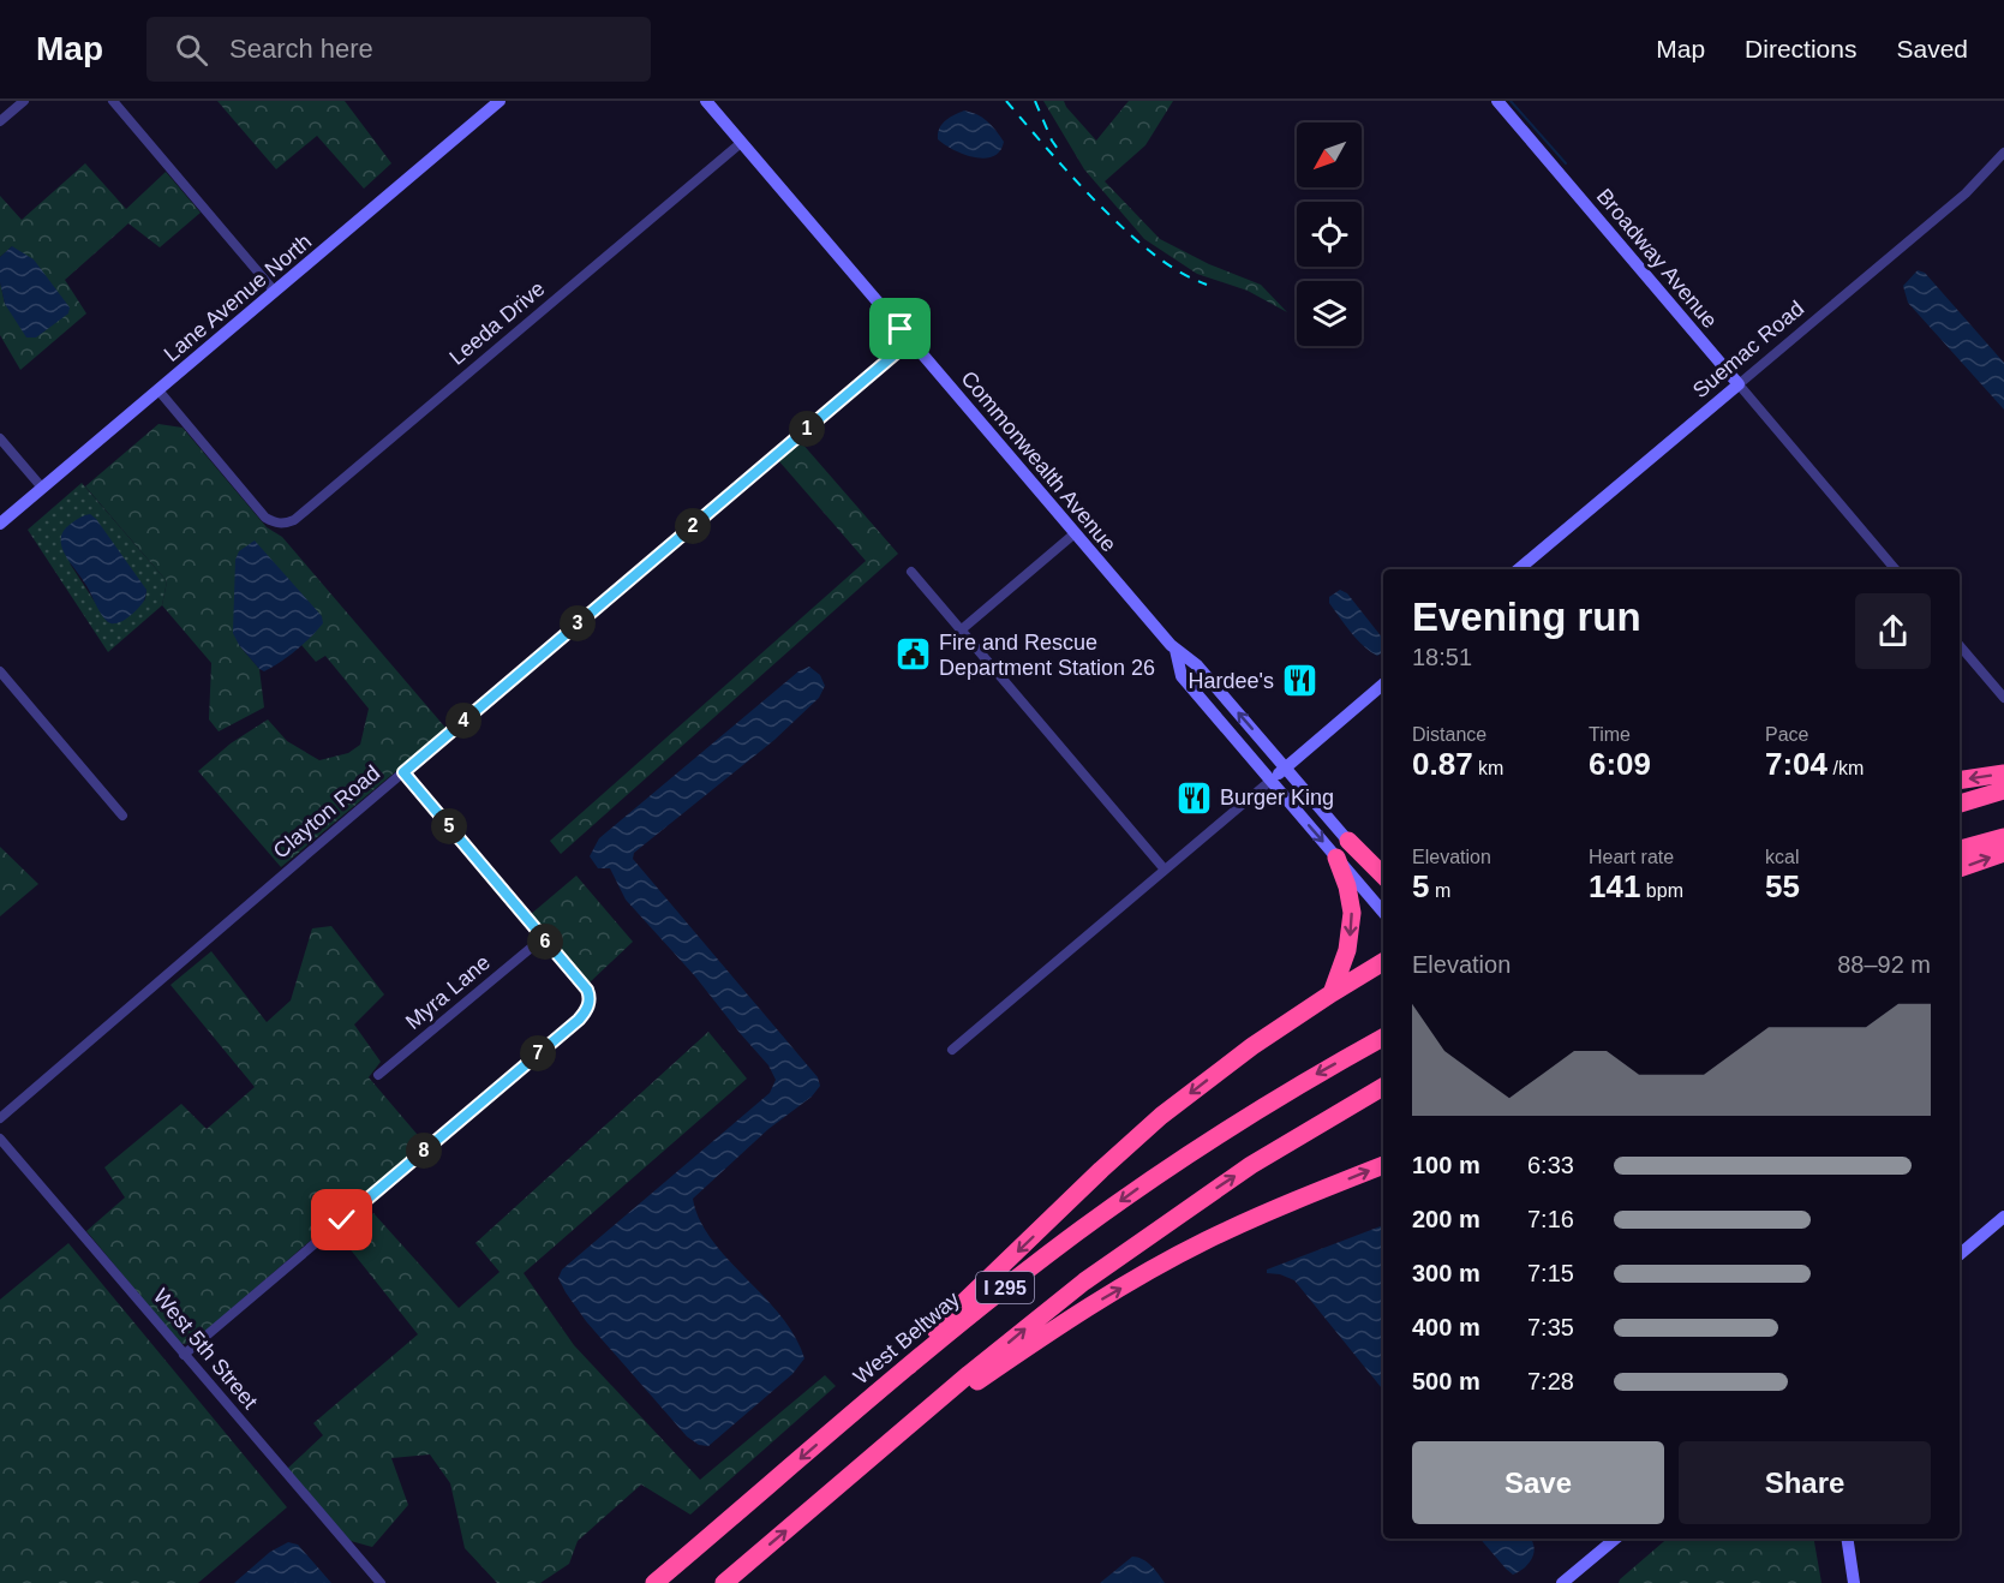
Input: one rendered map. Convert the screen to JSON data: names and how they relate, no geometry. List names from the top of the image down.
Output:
{
  "streets": {
    "highway": ["I 295", "West Beltway"],
    "main road": [
      "Broadway Avenue",
      "Lane Avenue North",
      "Suemac Road",
      "Commonwealth Avenue"
    ],
    "street": [
      "Leeda Drive",
      "Clayton Road",
      "Myra Lane",
      "West 5th Street"
    ]
  },
  "crossings": [
    ["Broadway Avenue", "Suemac Road"],
    ["Lane Avenue North", "Leeda Drive"],
    ["Leeda Drive", "Commonwealth Avenue"],
    ["Commonwealth Avenue", "Clayton Road"]
  ],
  "places": {
    "public building": ["Fire and Rescue Department Station 26"],
    "restaurant": ["Hardee's", "Burger King"]
  },
  "north": "bottom left",
  "page": {
    "header": "Map",
    "search": "Search here",
    "nav": ["Map", "Directions", "Saved"],
    "pins": [
      "1",
      "2",
      "3",
      "4",
      "5",
      "6",
      "7",
      "8"
    ],
    "heading": ["Evening run", "18:51"],
    "stats": [
      ["Distance", "0.87 km"],
      ["Time", "6:09"],
      ["Pace", "7:04 /km"],
      ["Elevation", "5 m"],
      ["Heart rate", "141 bpm"],
      ["kcal", "55"]
    ],
    "chart": ["Elevation", "88–92 m"],
    "list": [
      {
        "name": "100 m",
        "note": "6:33"
      },
      {
        "name": "200 m",
        "note": "7:16"
      },
      {
        "name": "300 m",
        "note": "7:15"
      },
      {
        "name": "400 m",
        "note": "7:35"
      },
      {
        "name": "500 m",
        "note": "7:28"
      }
    ],
    "buttons": ["Save", "Share"]
  }
}
